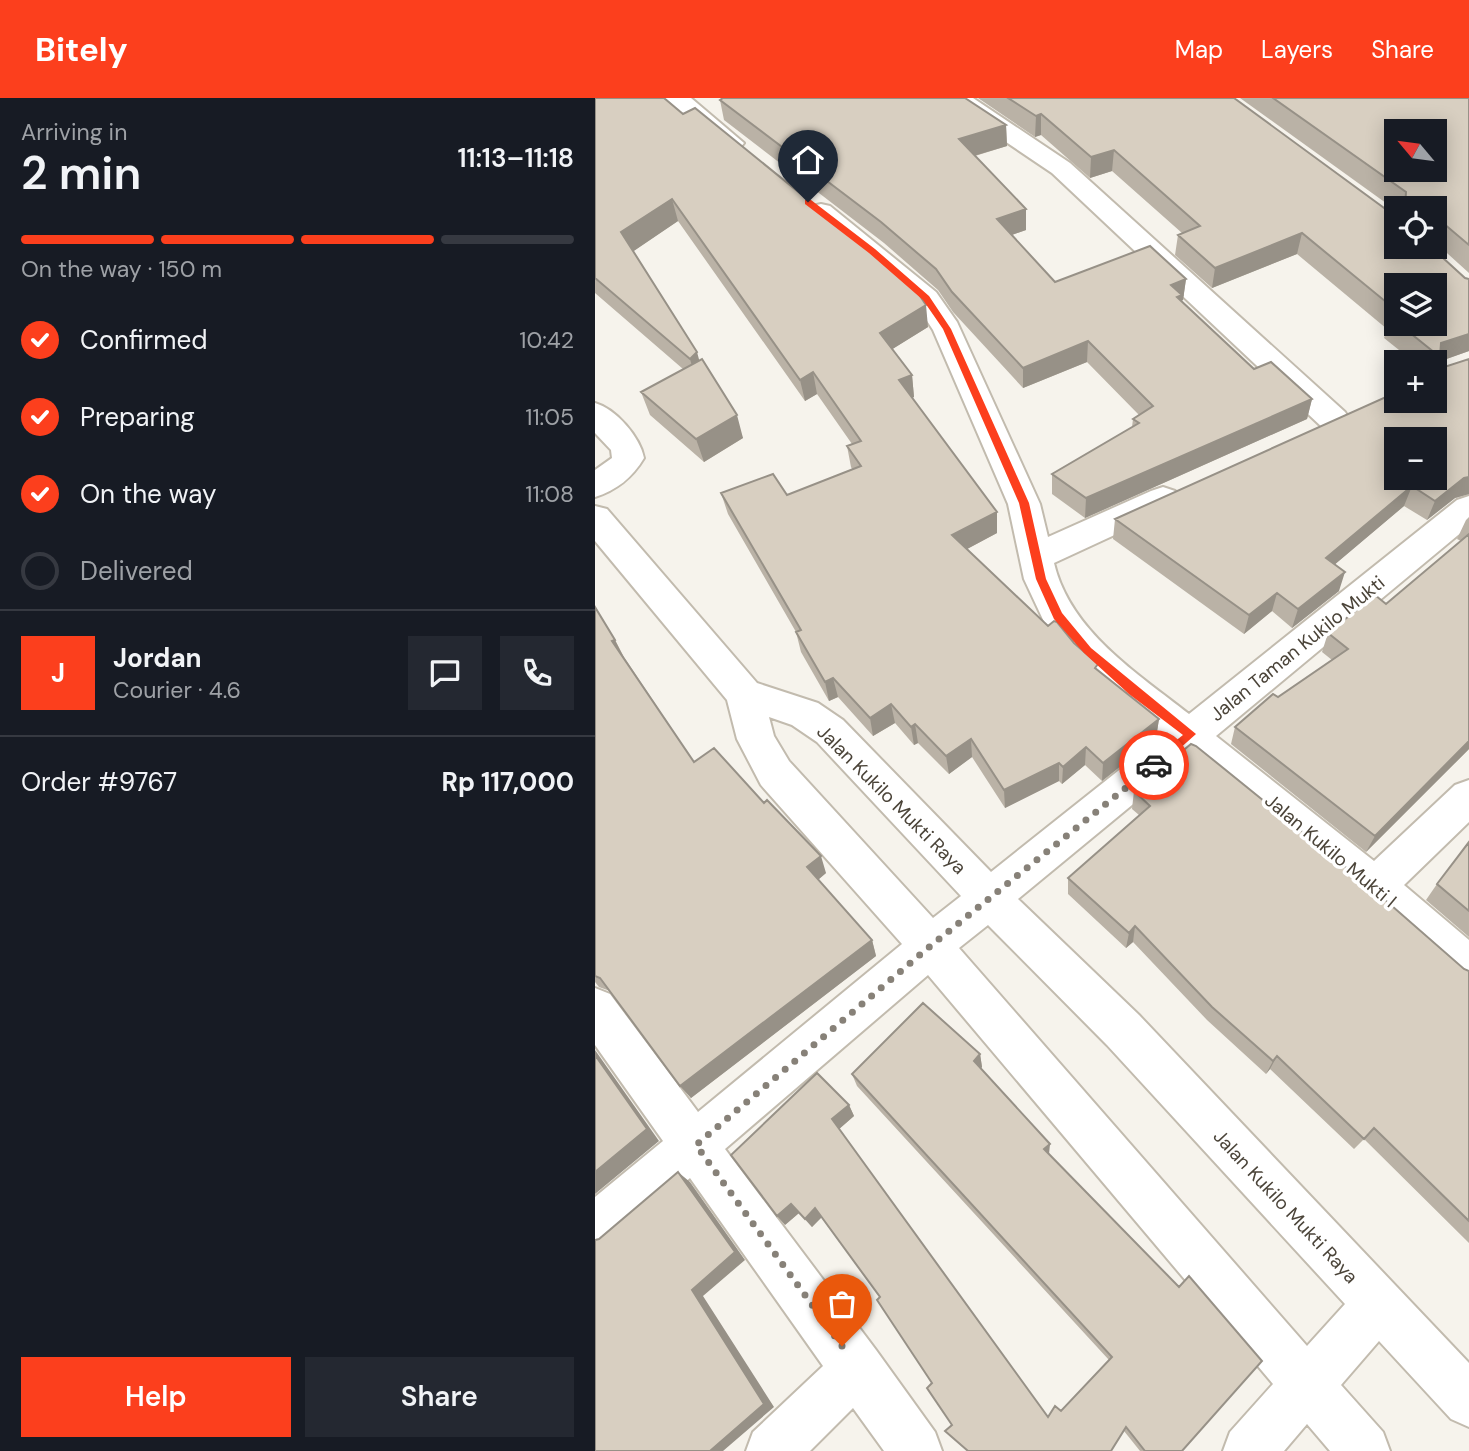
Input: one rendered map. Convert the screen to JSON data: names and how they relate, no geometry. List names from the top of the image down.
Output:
{
  "streets": {
    "street": ["Jalan Taman Kukilo Mukti", "Jalan Kukilo Mukti Raya", "Jalan Kukilo Mukti I"]
  },
  "crossings": [
    ["Jalan Taman Kukilo Mukti", "Jalan Kukilo Mukti Raya"],
    ["Jalan Taman Kukilo Mukti", "Jalan Kukilo Mukti I"]
  ],
  "north": "top left",
  "page": {
    "header": "Bitely",
    "nav": ["Map", "Layers", "Share"],
    "heading": ["2 min", "Arriving in", "11:13–11:18"],
    "panel": [
      "Jordan",
      "Courier · 4.6",
      "Order #9767",
      "Rp 117,000"
    ],
    "map_buttons": ["+", "−"],
    "bar": "On the way · 150 m",
    "list": [
      ["Confirmed", "10:42"],
      ["Preparing", "11:05"],
      ["On the way", "11:08"],
      "Delivered"
    ],
    "round": "J",
    "buttons": ["Help", "Share"]
  }
}
